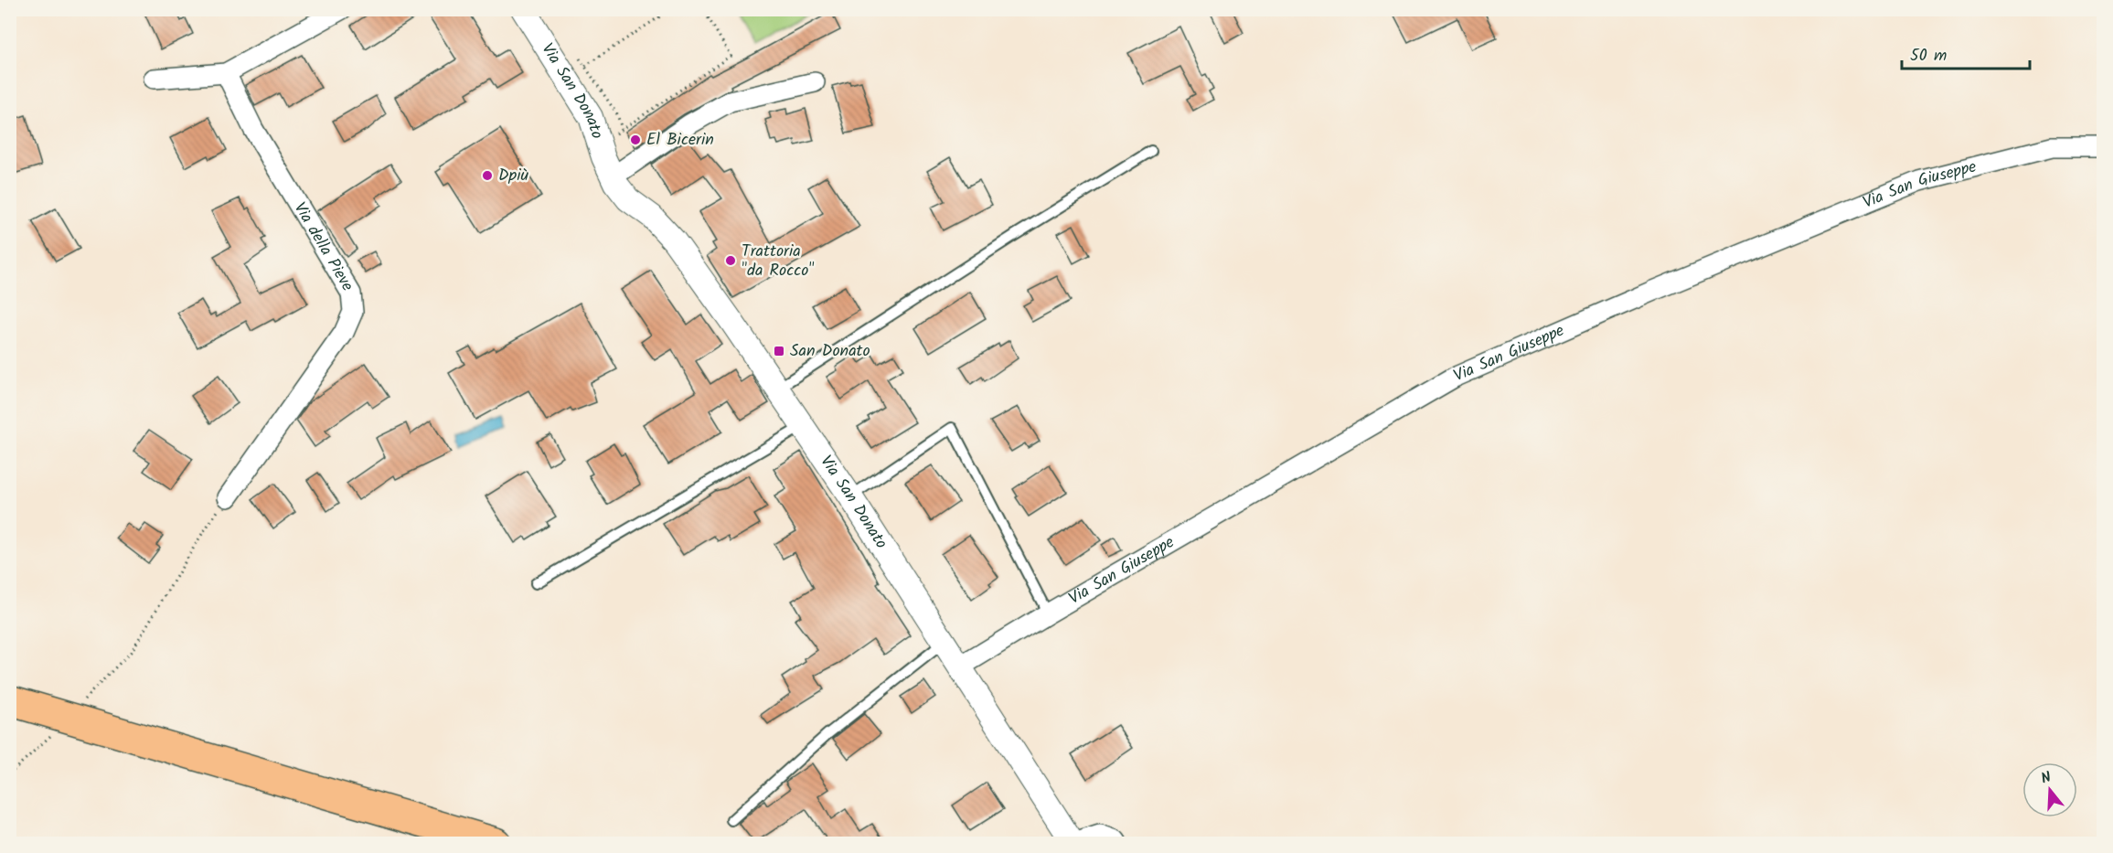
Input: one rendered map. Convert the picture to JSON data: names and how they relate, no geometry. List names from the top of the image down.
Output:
{
  "streets": {
    "street": ["Via San Donato", "Via San Giuseppe", "Via della Pieve"]
  },
  "crossings": [
    ["Via San Donato", "Via San Giuseppe"]
  ],
  "places": {
    "other": ["El Bicerin", "Dpiù", "Trattoria \"da Rocco\""],
    "transit": ["San Donato"]
  },
  "scale_bar": "50 m",
  "north": "top"
}
